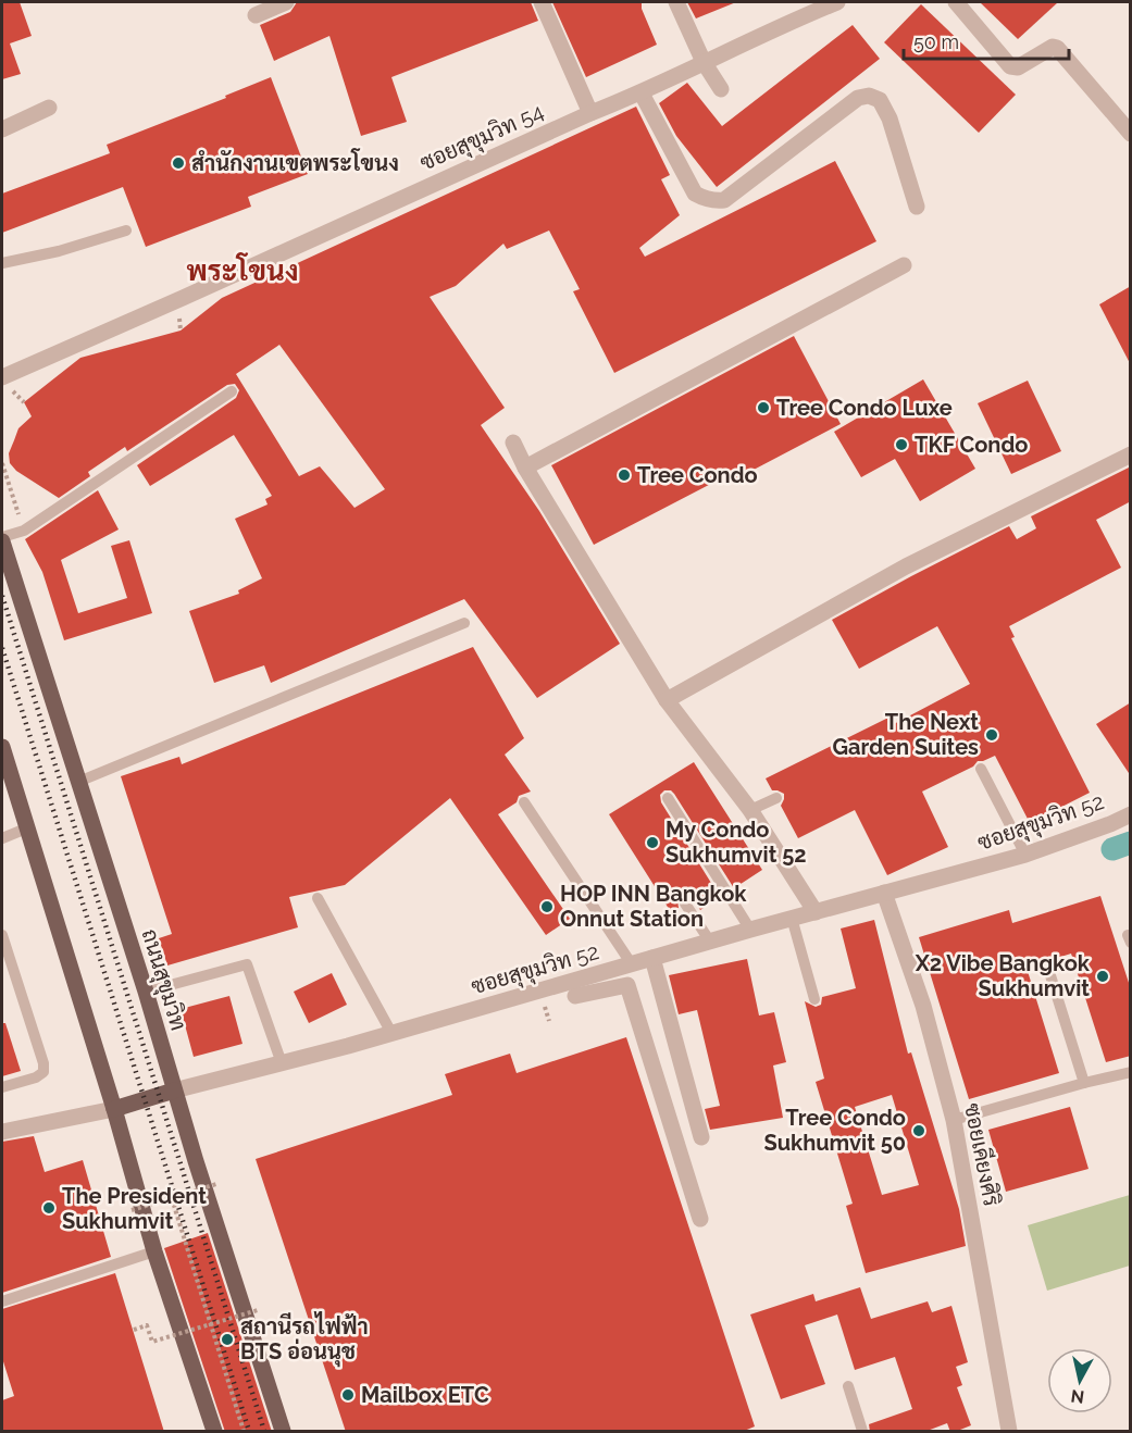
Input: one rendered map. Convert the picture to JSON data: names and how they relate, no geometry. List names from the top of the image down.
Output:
{
  "streets": {
    "main road": ["ถนนสุขุมวิท"],
    "street": ["ซอยสุขุมวิท 54", "ซอยสุขุมวิท 52", "ซอยเคียงศิริ"]
  },
  "crossings": [
    ["ซอยสุขุมวิท 52", "ถนนสุขุมวิท"],
    ["ซอยสุขุมวิท 52", "ซอยเคียงศิริ"]
  ],
  "districts": ["พระโขนง"],
  "places": [
    "สำนักงานเขตพระโขนง",
    "Tree Condo Luxe",
    "TKF Condo",
    "Tree Condo",
    "The Next Garden Suites",
    "My Condo Sukhumvit 52",
    "HOP INN Bangkok Onnut Station",
    "X2 Vibe Bangkok Sukhumvit",
    "Tree Condo Sukhumvit 50",
    "The President Sukhumvit",
    "สถานีรถไฟฟ้า BTS อ่อนนุช",
    "Mailbox ETC"
  ],
  "scale_bar": "50 m",
  "north": "bottom"
}
